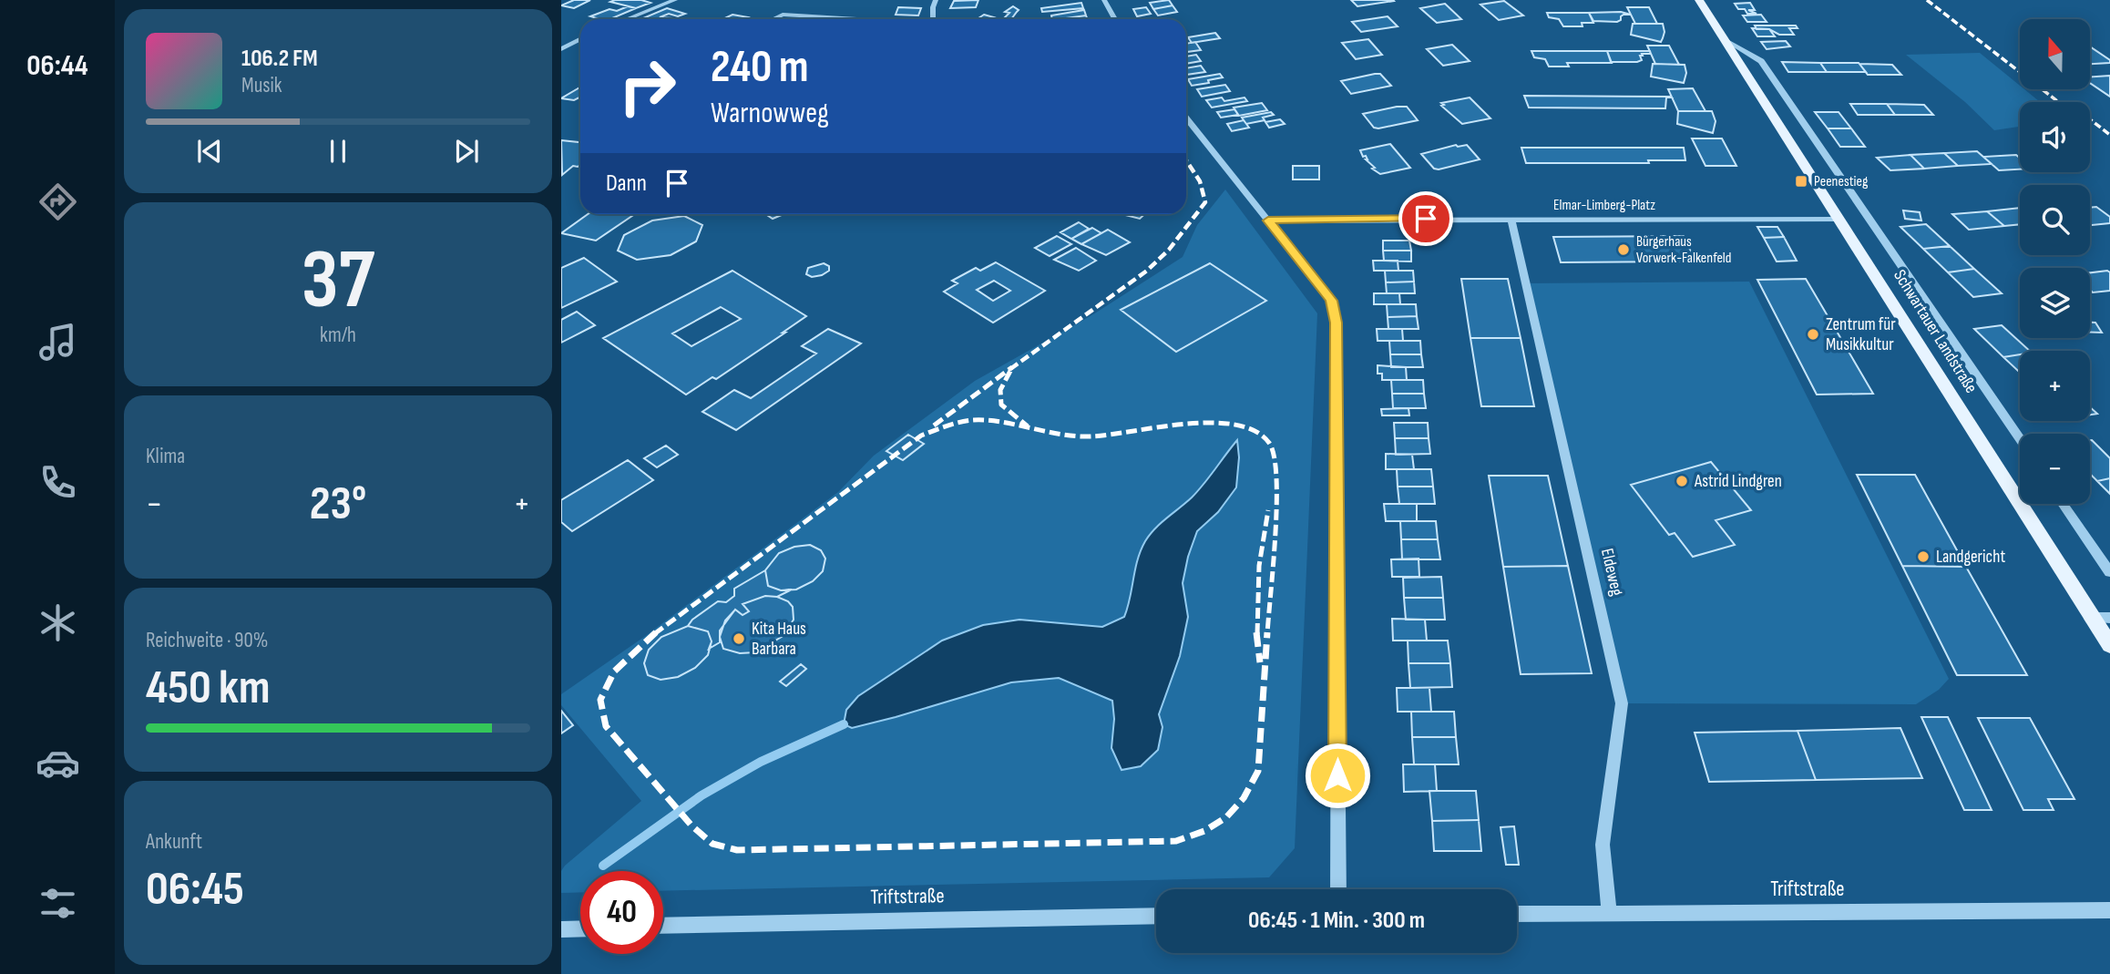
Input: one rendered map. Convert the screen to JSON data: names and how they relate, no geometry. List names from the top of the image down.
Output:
{
  "streets": {
    "main road": ["Schwartauer Landstraße"],
    "street": ["Elmar-Limberg-Platz", "Eldeweg", "Triftstraße"]
  },
  "crossings": [
    ["Elmar-Limberg-Platz", "Schwartauer Landstraße"],
    ["Elmar-Limberg-Platz", "Eldeweg"],
    ["Eldeweg", "Triftstraße"]
  ],
  "places": {
    "transit": ["Peenestieg"],
    "other": [
      "Bürgerhaus Vorwerk-Falkenfeld",
      "Zentrum für Musikkultur",
      "Astrid Lindgren",
      "Landgericht",
      "Kita Haus Barbara"
    ]
  },
  "north": "top",
  "page": {
    "tabs": "06:44",
    "map_buttons": ["+", "−"],
    "turn": ["240 m", "Warnowweg"],
    "song": ["106.2 FM", "Musik"],
    "then": "Dann",
    "tile": [
      ["37", "km/h"],
      "Klima",
      ["Reichweite · 90%", "450 km"],
      ["Ankunft", "06:45"]
    ],
    "heat": ["−", "23°", "+"],
    "limit": "40",
    "trip": "06:45 · 1 Min. · 300 m"
  }
}
